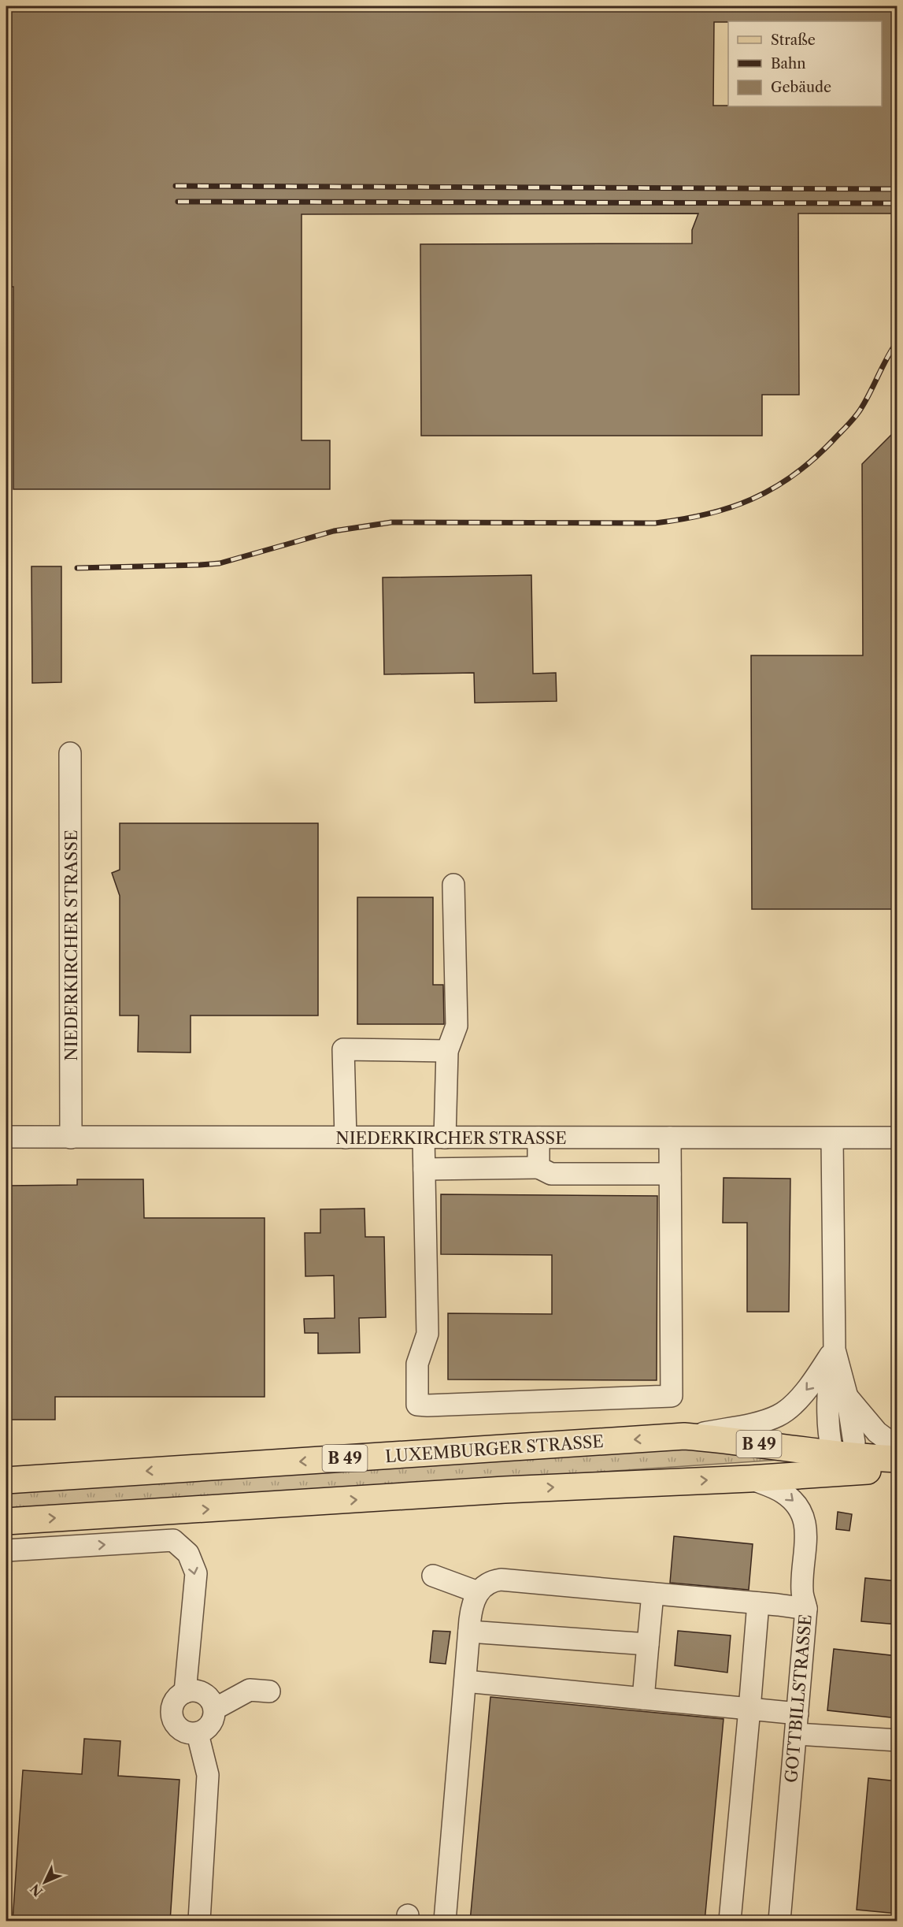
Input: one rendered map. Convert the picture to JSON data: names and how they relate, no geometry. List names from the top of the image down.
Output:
{
  "streets": {
    "main road": ["B 49", "LUXEMBURGER STRASSE"],
    "street": ["NIEDERKIRCHER STRASSE", "GOTTBILLSTRASSE"]
  },
  "crossings": [
    ["LUXEMBURGER STRASSE", "GOTTBILLSTRASSE"]
  ],
  "legend": ["Straße", "Bahn", "Gebäude"],
  "north": "bottom left"
}
